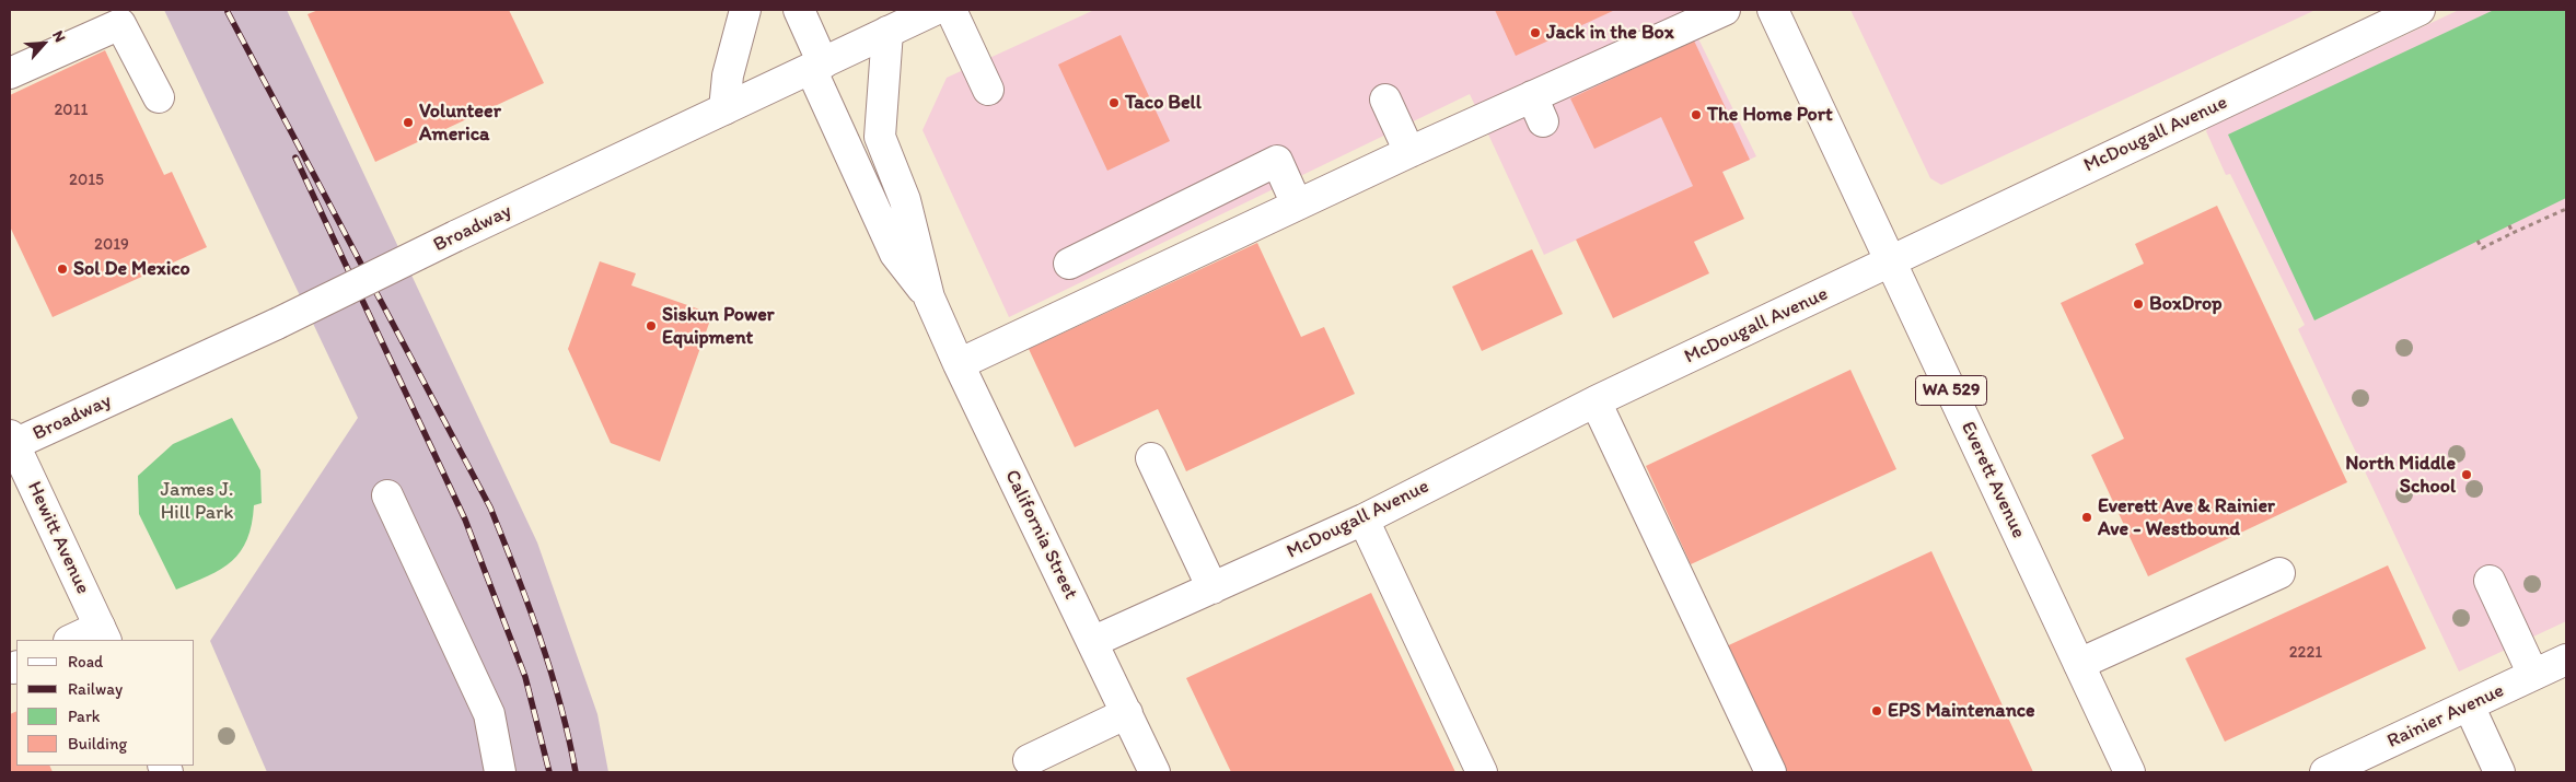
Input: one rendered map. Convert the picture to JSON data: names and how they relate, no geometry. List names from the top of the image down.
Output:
{
  "streets": {
    "street": [
      "McDougall Avenue",
      "Broadway",
      "WA 529",
      "Everett Avenue",
      "California Street",
      "Hewitt Avenue",
      "Rainier Avenue"
    ]
  },
  "crossings": [
    ["McDougall Avenue", "Everett Avenue"],
    ["McDougall Avenue", "California Street"],
    ["Broadway", "California Street"],
    ["Broadway", "Hewitt Avenue"]
  ],
  "parks": ["James J. Hill Park"],
  "places": [
    "Jack in the Box",
    "Taco Bell",
    "The Home Port",
    "Volunteer America",
    "Sol De Mexico",
    "BoxDrop",
    "Siskun Power Equipment",
    "North Middle School",
    "Everett Ave & Rainier Ave - Westbound",
    "EPS Maintenance"
  ],
  "house_numbers": [
    "2011",
    "2015",
    "2019",
    "2221"
  ],
  "legend": [
    "Road",
    "Railway",
    "Park",
    "Building"
  ],
  "north": "top right"
}
